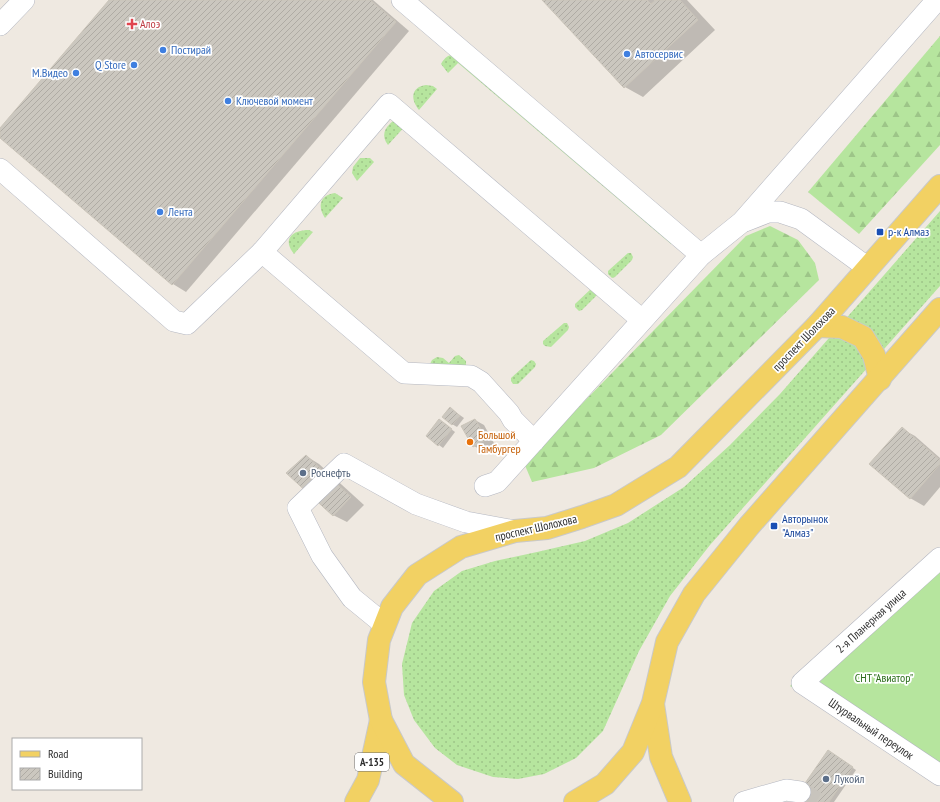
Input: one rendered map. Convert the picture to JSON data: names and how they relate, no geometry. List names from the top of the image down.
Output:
{
  "streets": {
    "main road": ["проспект Шолохова", "А-135"],
    "street": ["2-я Планерная улица", "Штурвальный переулок"]
  },
  "crossings": [
    ["проспект Шолохова", "А-135"],
    ["2-я Планерная улица", "Штурвальный переулок"]
  ],
  "parks": ["СНТ \"Авиатор\""],
  "places": {
    "health": ["Алоэ"],
    "other": [
      "Постирай",
      "Автосервис",
      "Q Store",
      "М.Видео",
      "Ключевой момент",
      "Лента",
      "Большой Гамбургер",
      "Роснефть",
      "Лукойл"
    ],
    "transit": ["р-к Алмаз", "Авторынок \"Алмаз\""]
  },
  "legend": ["Road", "Building"]
}
